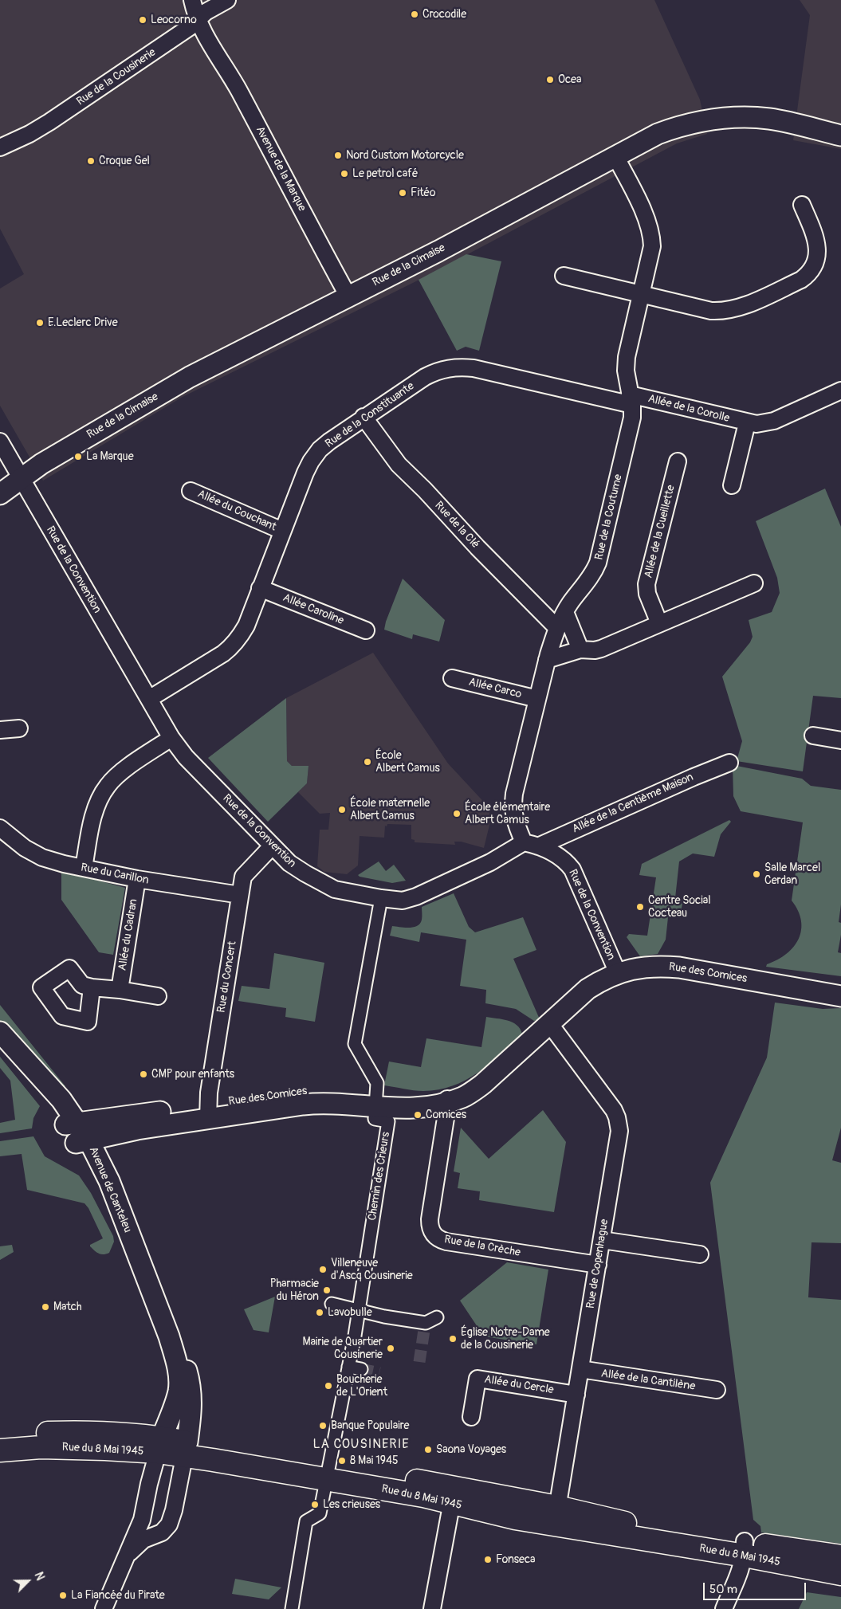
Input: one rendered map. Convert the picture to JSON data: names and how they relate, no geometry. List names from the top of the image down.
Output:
{
  "streets": {
    "main road": ["Rue du 8 Mai 1945"],
    "street": [
      "Rue de la Cousinerie",
      "Avenue de la Marque",
      "Rue de la Cimaise",
      "Allée de la Corolle",
      "Rue de la Constituante",
      "Allée du Couchant",
      "Rue de la Coutume",
      "Rue de la Clé",
      "Allée de la Cueillette",
      "Rue de la Convention",
      "Allée Caroline",
      "Allée Carco",
      "Allée de la Centième Maison",
      "Rue du Carillon",
      "Allée du Cadran",
      "Rue des Comices",
      "Rue du Concert",
      "Chemin des Crieurs",
      "Avenue de Canteleu",
      "Rue de la Crèche",
      "Rue de Copenhague",
      "Allée de la Cantilène",
      "Allée du Cercle"
    ]
  },
  "crossings": [
    ["Rue de la Cousinerie", "Avenue de la Marque"],
    ["Avenue de la Marque", "Rue de la Cimaise"],
    ["Rue de la Cimaise", "Rue de la Coutume"],
    ["Rue de la Cimaise", "Rue de la Convention"],
    ["Allée de la Corolle", "Rue de la Constituante"],
    ["Allée de la Corolle", "Rue de la Coutume"],
    ["Rue de la Constituante", "Allée du Couchant"],
    ["Rue de la Constituante", "Rue de la Coutume"],
    ["Rue de la Constituante", "Rue de la Clé"],
    ["Rue de la Constituante", "Rue de la Convention"],
    ["Rue de la Constituante", "Allée Caroline"],
    ["Rue de la Coutume", "Rue de la Clé"],
    ["Rue de la Coutume", "Rue de la Convention"],
    ["Rue de la Coutume", "Allée Carco"],
    ["Rue de la Coutume", "Allée de la Centième Maison"],
    ["Rue de la Convention", "Allée de la Centième Maison"],
    ["Rue de la Convention", "Rue des Comices"],
    ["Rue de la Convention", "Rue du Concert"],
    ["Rue de la Convention", "Chemin des Crieurs"],
    ["Rue du Carillon", "Allée du Cadran"],
    ["Rue du Carillon", "Rue du Concert"],
    ["Rue des Comices", "Rue du Concert"],
    ["Rue des Comices", "Chemin des Crieurs"],
    ["Rue des Comices", "Avenue de Canteleu"],
    ["Rue des Comices", "Rue de la Crèche"],
    ["Rue des Comices", "Rue de Copenhague"],
    ["Avenue de Canteleu", "Rue du 8 Mai 1945"],
    ["Rue de la Crèche", "Rue de Copenhague"],
    ["Rue de Copenhague", "Allée de la Cantilène"],
    ["Rue de Copenhague", "Allée du Cercle"],
    ["Rue de Copenhague", "Rue du 8 Mai 1945"]
  ],
  "districts": ["LA COUSINERIE"],
  "places": [
    "Crocodile",
    "Leocorno",
    "Ocea",
    "Nord Custom Motorcycle",
    "Croque Gel",
    "Le petrol café",
    "Fitéo",
    "E.Leclerc Drive",
    "La Marque",
    "École Albert Camus",
    "École maternelle Albert Camus",
    "École élémentaire Albert Camus",
    "Salle Marcel Cerdan",
    "Centre Social Cocteau",
    "CMP pour enfants",
    "Comices",
    "Villeneuve d'Ascq Cousinerie",
    "Pharmacie du Héron",
    "Match",
    "Lavobulle",
    "Église Notre-Dame de la Cousinerie",
    "Mairie de Quartier Cousinerie",
    "Boucherie de L'Orient",
    "Banque Populaire",
    "Saona Voyages",
    "8 Mai 1945",
    "Les crieuses",
    "Fonseca",
    "La Fiancée du Pirate"
  ],
  "scale_bar": "50 m",
  "north": "top right"
}
